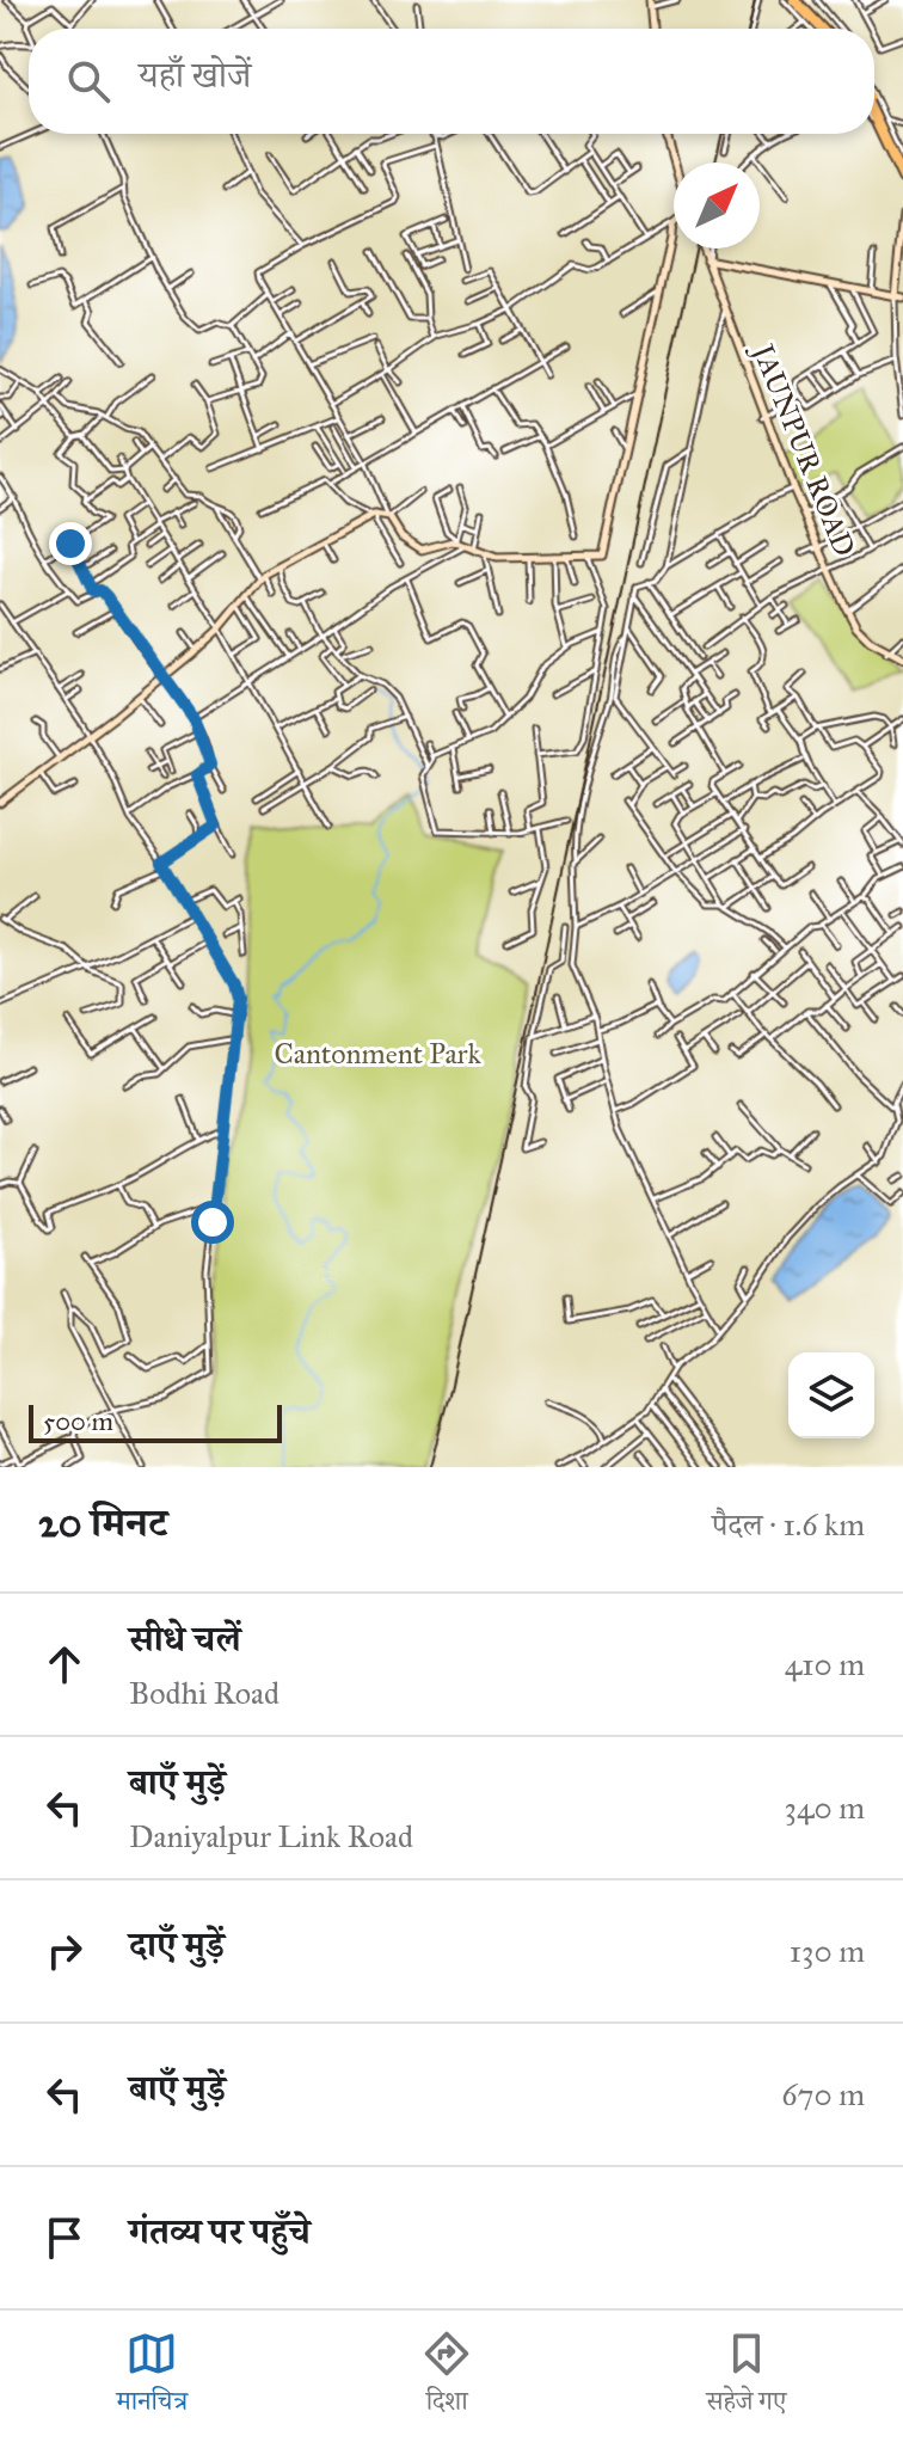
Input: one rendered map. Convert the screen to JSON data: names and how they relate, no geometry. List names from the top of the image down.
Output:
{
  "streets": {
    "street": ["JAUNPUR ROAD"]
  },
  "parks": ["Cantonment Park"],
  "scale_bar": "500 m",
  "north": "top right",
  "page": {
    "search": "यहाँ खोजें",
    "scale": "500 m",
    "heading": ["20 मिनट", "पैदल · 1.6 km"],
    "list": [
      ["सीधे चलें", "Bodhi Road", "410 m"],
      ["बाएँ मुड़ें", "Daniyalpur Link Road", "340 m"],
      ["दाएँ मुड़ें", "130 m"],
      ["बाएँ मुड़ें", "670 m"],
      "गंतव्य पर पहुँचे"
    ],
    "nav": ["मानचित्र", "दिशा", "सहेजे गए"]
  }
}
